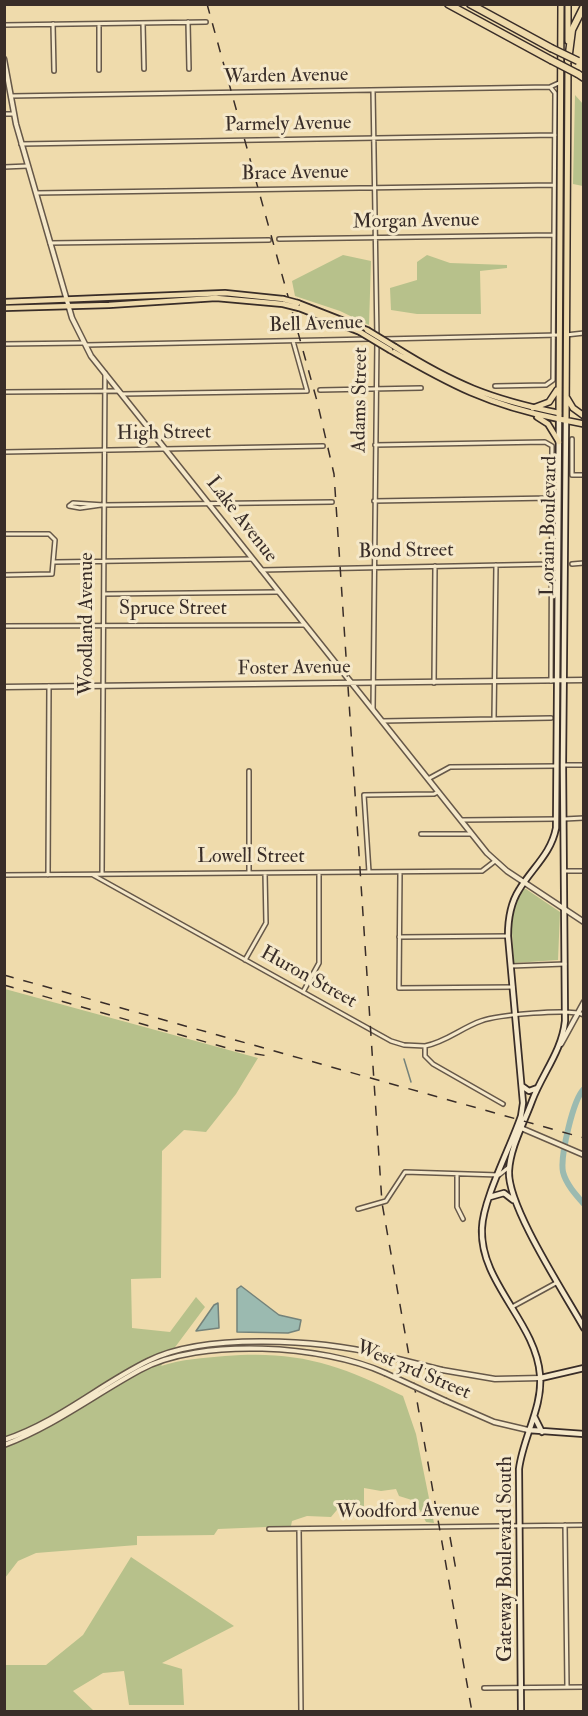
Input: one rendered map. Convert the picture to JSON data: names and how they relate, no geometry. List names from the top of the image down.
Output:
{
  "streets": {
    "highway": ["Lorain Boulevard"],
    "main road": ["West 3rd Street", "Gateway Boulevard South"],
    "street": [
      "Warden Avenue",
      "Parmely Avenue",
      "Brace Avenue",
      "Morgan Avenue",
      "Bell Avenue",
      "Adams Street",
      "High Street",
      "Lake Avenue",
      "Bond Street",
      "Spruce Street",
      "Woodland Avenue",
      "Foster Avenue",
      "Lowell Street",
      "Huron Street",
      "Woodford Avenue"
    ]
  },
  "crossings": [
    ["Warden Avenue", "Adams Street"],
    ["Warden Avenue", "Lake Avenue"],
    ["Warden Avenue", "Lorain Boulevard"],
    ["Parmely Avenue", "Adams Street"],
    ["Parmely Avenue", "Lake Avenue"],
    ["Parmely Avenue", "Lorain Boulevard"],
    ["Brace Avenue", "Adams Street"],
    ["Brace Avenue", "Lake Avenue"],
    ["Brace Avenue", "Lorain Boulevard"],
    ["Morgan Avenue", "Adams Street"],
    ["Morgan Avenue", "Lorain Boulevard"],
    ["Bell Avenue", "Adams Street"],
    ["Bell Avenue", "Lake Avenue"],
    ["Bell Avenue", "Lorain Boulevard"],
    ["Adams Street", "Lake Avenue"],
    ["Adams Street", "Bond Street"],
    ["Adams Street", "Foster Avenue"],
    ["High Street", "Lake Avenue"],
    ["High Street", "Woodland Avenue"],
    ["Lake Avenue", "Lorain Boulevard"],
    ["Lake Avenue", "Bond Street"],
    ["Lake Avenue", "Spruce Street"],
    ["Lake Avenue", "Woodland Avenue"],
    ["Lake Avenue", "Foster Avenue"],
    ["Lake Avenue", "Lowell Street"],
    ["Lorain Boulevard", "Bond Street"],
    ["Lorain Boulevard", "Foster Avenue"],
    ["Lorain Boulevard", "Gateway Boulevard South"],
    ["Spruce Street", "Woodland Avenue"],
    ["Woodland Avenue", "Foster Avenue"],
    ["Woodland Avenue", "Lowell Street"],
    ["Lowell Street", "Huron Street"],
    ["West 3rd Street", "Gateway Boulevard South"],
    ["Woodford Avenue", "Gateway Boulevard South"]
  ]
}
